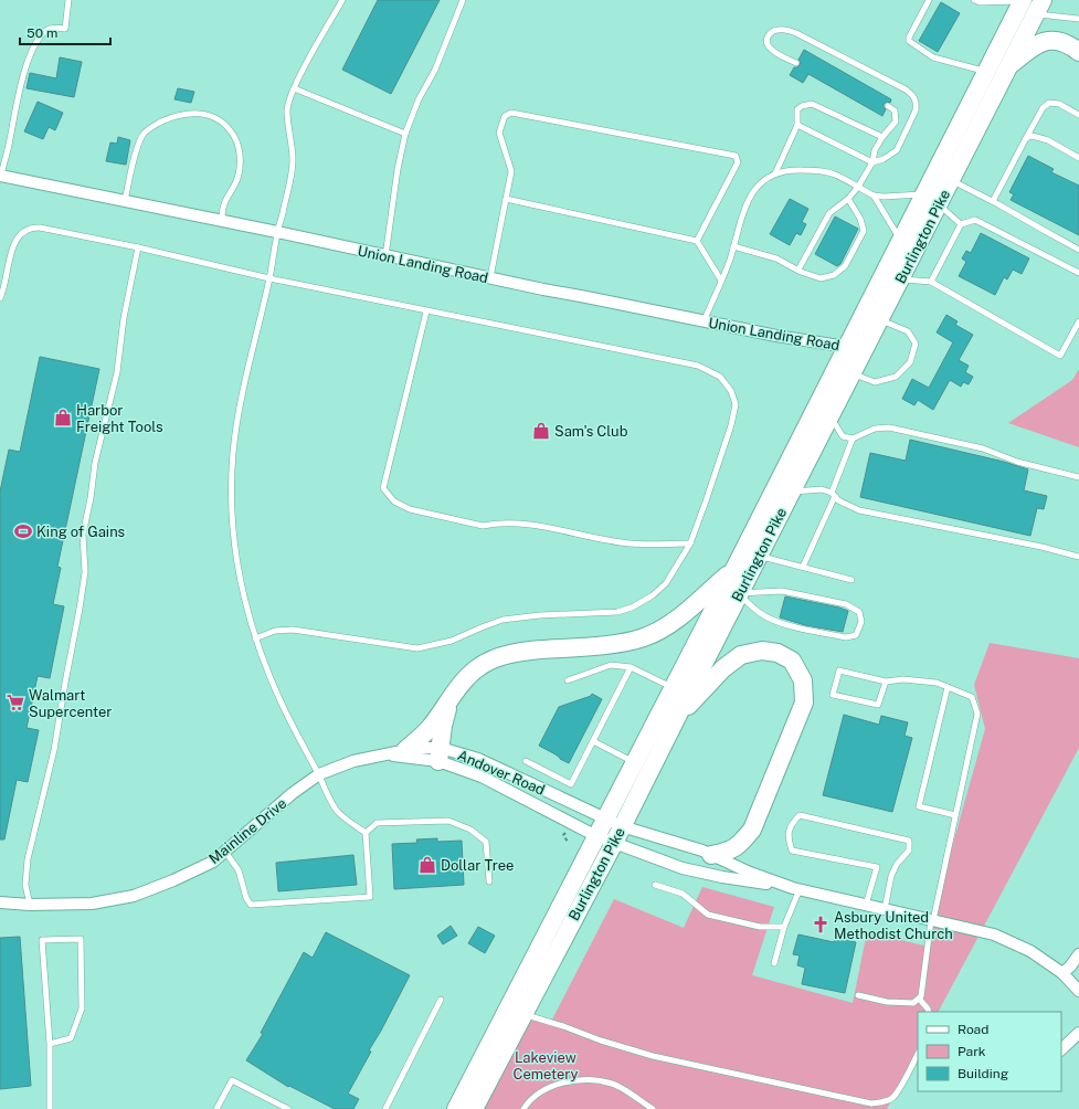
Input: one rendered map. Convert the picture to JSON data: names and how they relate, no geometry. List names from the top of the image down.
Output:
{
  "streets": {
    "highway": ["Burlington Pike"],
    "street": ["Union Landing Road", "Andover Road", "Mainline Drive"]
  },
  "crossings": [
    ["Burlington Pike", "Union Landing Road"],
    ["Burlington Pike", "Andover Road"],
    ["Andover Road", "Mainline Drive"]
  ],
  "parks": ["Lakeview Cemetery"],
  "places": {
    "shop": ["Harbor Freight Tools", "Sam's Club", "Dollar Tree"],
    "sports": ["King of Gains"],
    "supermarket": ["Walmart Supercenter"],
    "church": ["Asbury United Methodist Church"]
  },
  "legend": ["Road", "Park", "Building"],
  "scale_bar": "50 m"
}
